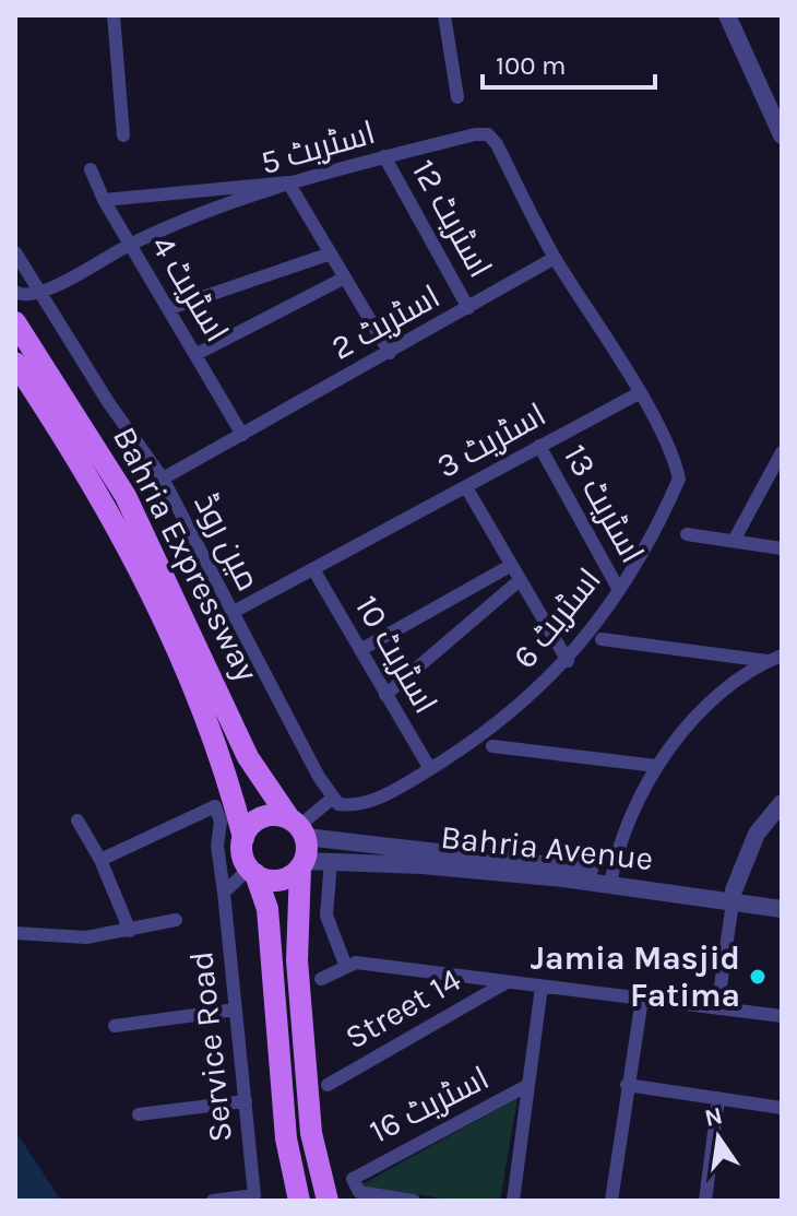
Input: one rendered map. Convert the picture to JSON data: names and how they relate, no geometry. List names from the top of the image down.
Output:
{
  "streets": {
    "main road": ["Bahria Expressway"],
    "street": [
      "اسٹریٹ 5",
      "اسٹریٹ 12",
      "اسٹریٹ 4",
      "اسٹریٹ 2",
      "اسٹریٹ 3",
      "اسٹریٹ 13",
      "مین روڈ",
      "اسٹریٹ 6",
      "اسٹریٹ 10",
      "Bahria Avenue",
      "Street 14",
      "Service Road",
      "اسٹریٹ 16"
    ]
  },
  "crossings": [
    ["اسٹریٹ 5", "اسٹریٹ 12"],
    ["اسٹریٹ 5", "اسٹریٹ 4"],
    ["اسٹریٹ 5", "اسٹریٹ 2"],
    ["اسٹریٹ 5", "مین روڈ"],
    ["اسٹریٹ 12", "اسٹریٹ 2"],
    ["اسٹریٹ 4", "اسٹریٹ 2"],
    ["اسٹریٹ 2", "مین روڈ"],
    ["اسٹریٹ 3", "اسٹریٹ 13"],
    ["اسٹریٹ 3", "مین روڈ"],
    ["اسٹریٹ 3", "اسٹریٹ 6"],
    ["اسٹریٹ 3", "اسٹریٹ 10"],
    ["اسٹریٹ 13", "اسٹریٹ 6"],
    ["مین روڈ", "اسٹریٹ 6"],
    ["Bahria Expressway", "Bahria Avenue"],
    ["اسٹریٹ 6", "اسٹریٹ 10"]
  ],
  "places": ["Jamia Masjid Fatima"],
  "scale_bar": "100 m",
  "north": "top"
}
